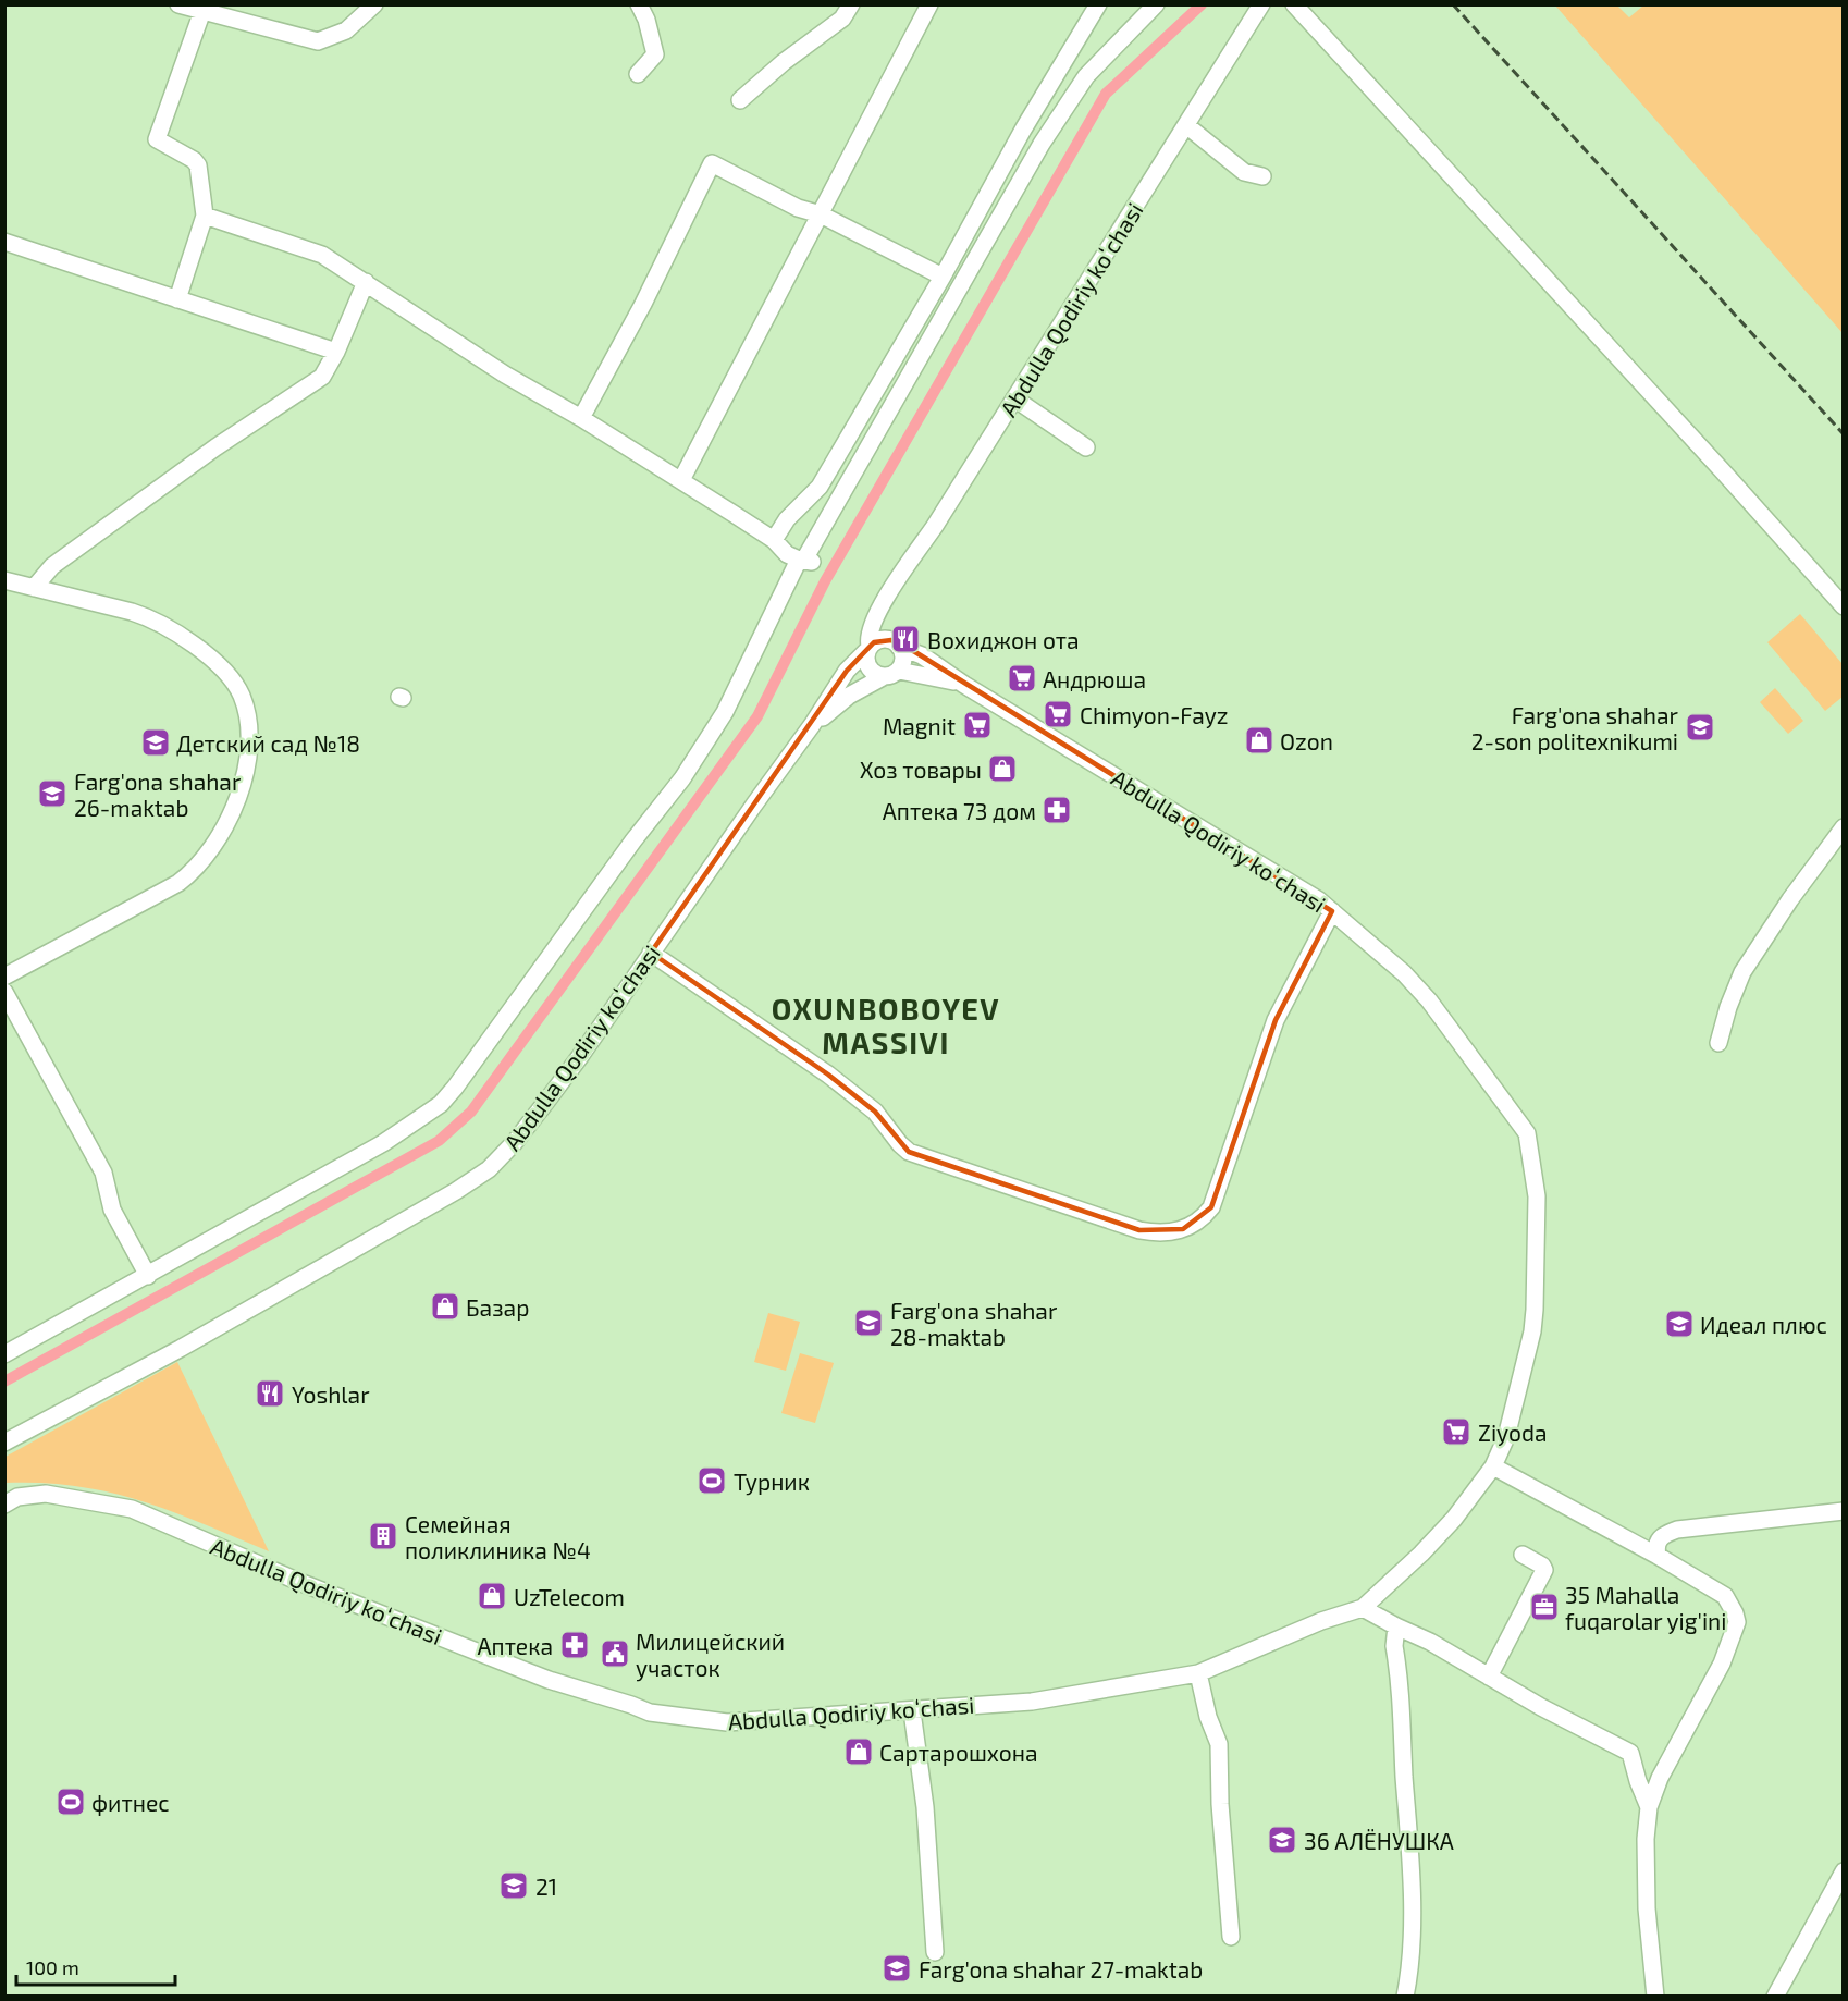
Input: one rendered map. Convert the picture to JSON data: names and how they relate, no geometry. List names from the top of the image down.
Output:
{
  "streets": {
    "street": ["Abdulla Qodiriy koʻchasi"]
  },
  "districts": ["OXUNBOBOYEV MASSIVI"],
  "places": {
    "restaurant": ["Вохиджон ота", "Yoshlar"],
    "supermarket": [
      "Андрюша",
      "Chimyon-Fayz",
      "Magnit",
      "Ziyoda"
    ],
    "school or university": [
      "Farg'ona shahar 2-son politexnikumi",
      "Детский сад №18",
      "Farg'ona shahar 26-maktab",
      "Farg'ona shahar 28-maktab",
      "Идеал плюс",
      "36 АЛЁНУШКА",
      "21",
      "Farg'ona shahar 27-maktab"
    ],
    "shop": [
      "Ozon",
      "Хоз товары",
      "Базар",
      "UzTelecom",
      "Сартарошхона"
    ],
    "pharmacy": ["Аптека 73 дом", "Аптека"],
    "sports": ["Турник", "фитнес"],
    "building": ["Семейная поликлиника №4"],
    "office": ["35 Mahalla fuqarolar yig'ini"],
    "public building": ["Милицейский участок"]
  },
  "scale_bar": "100 m"
}
